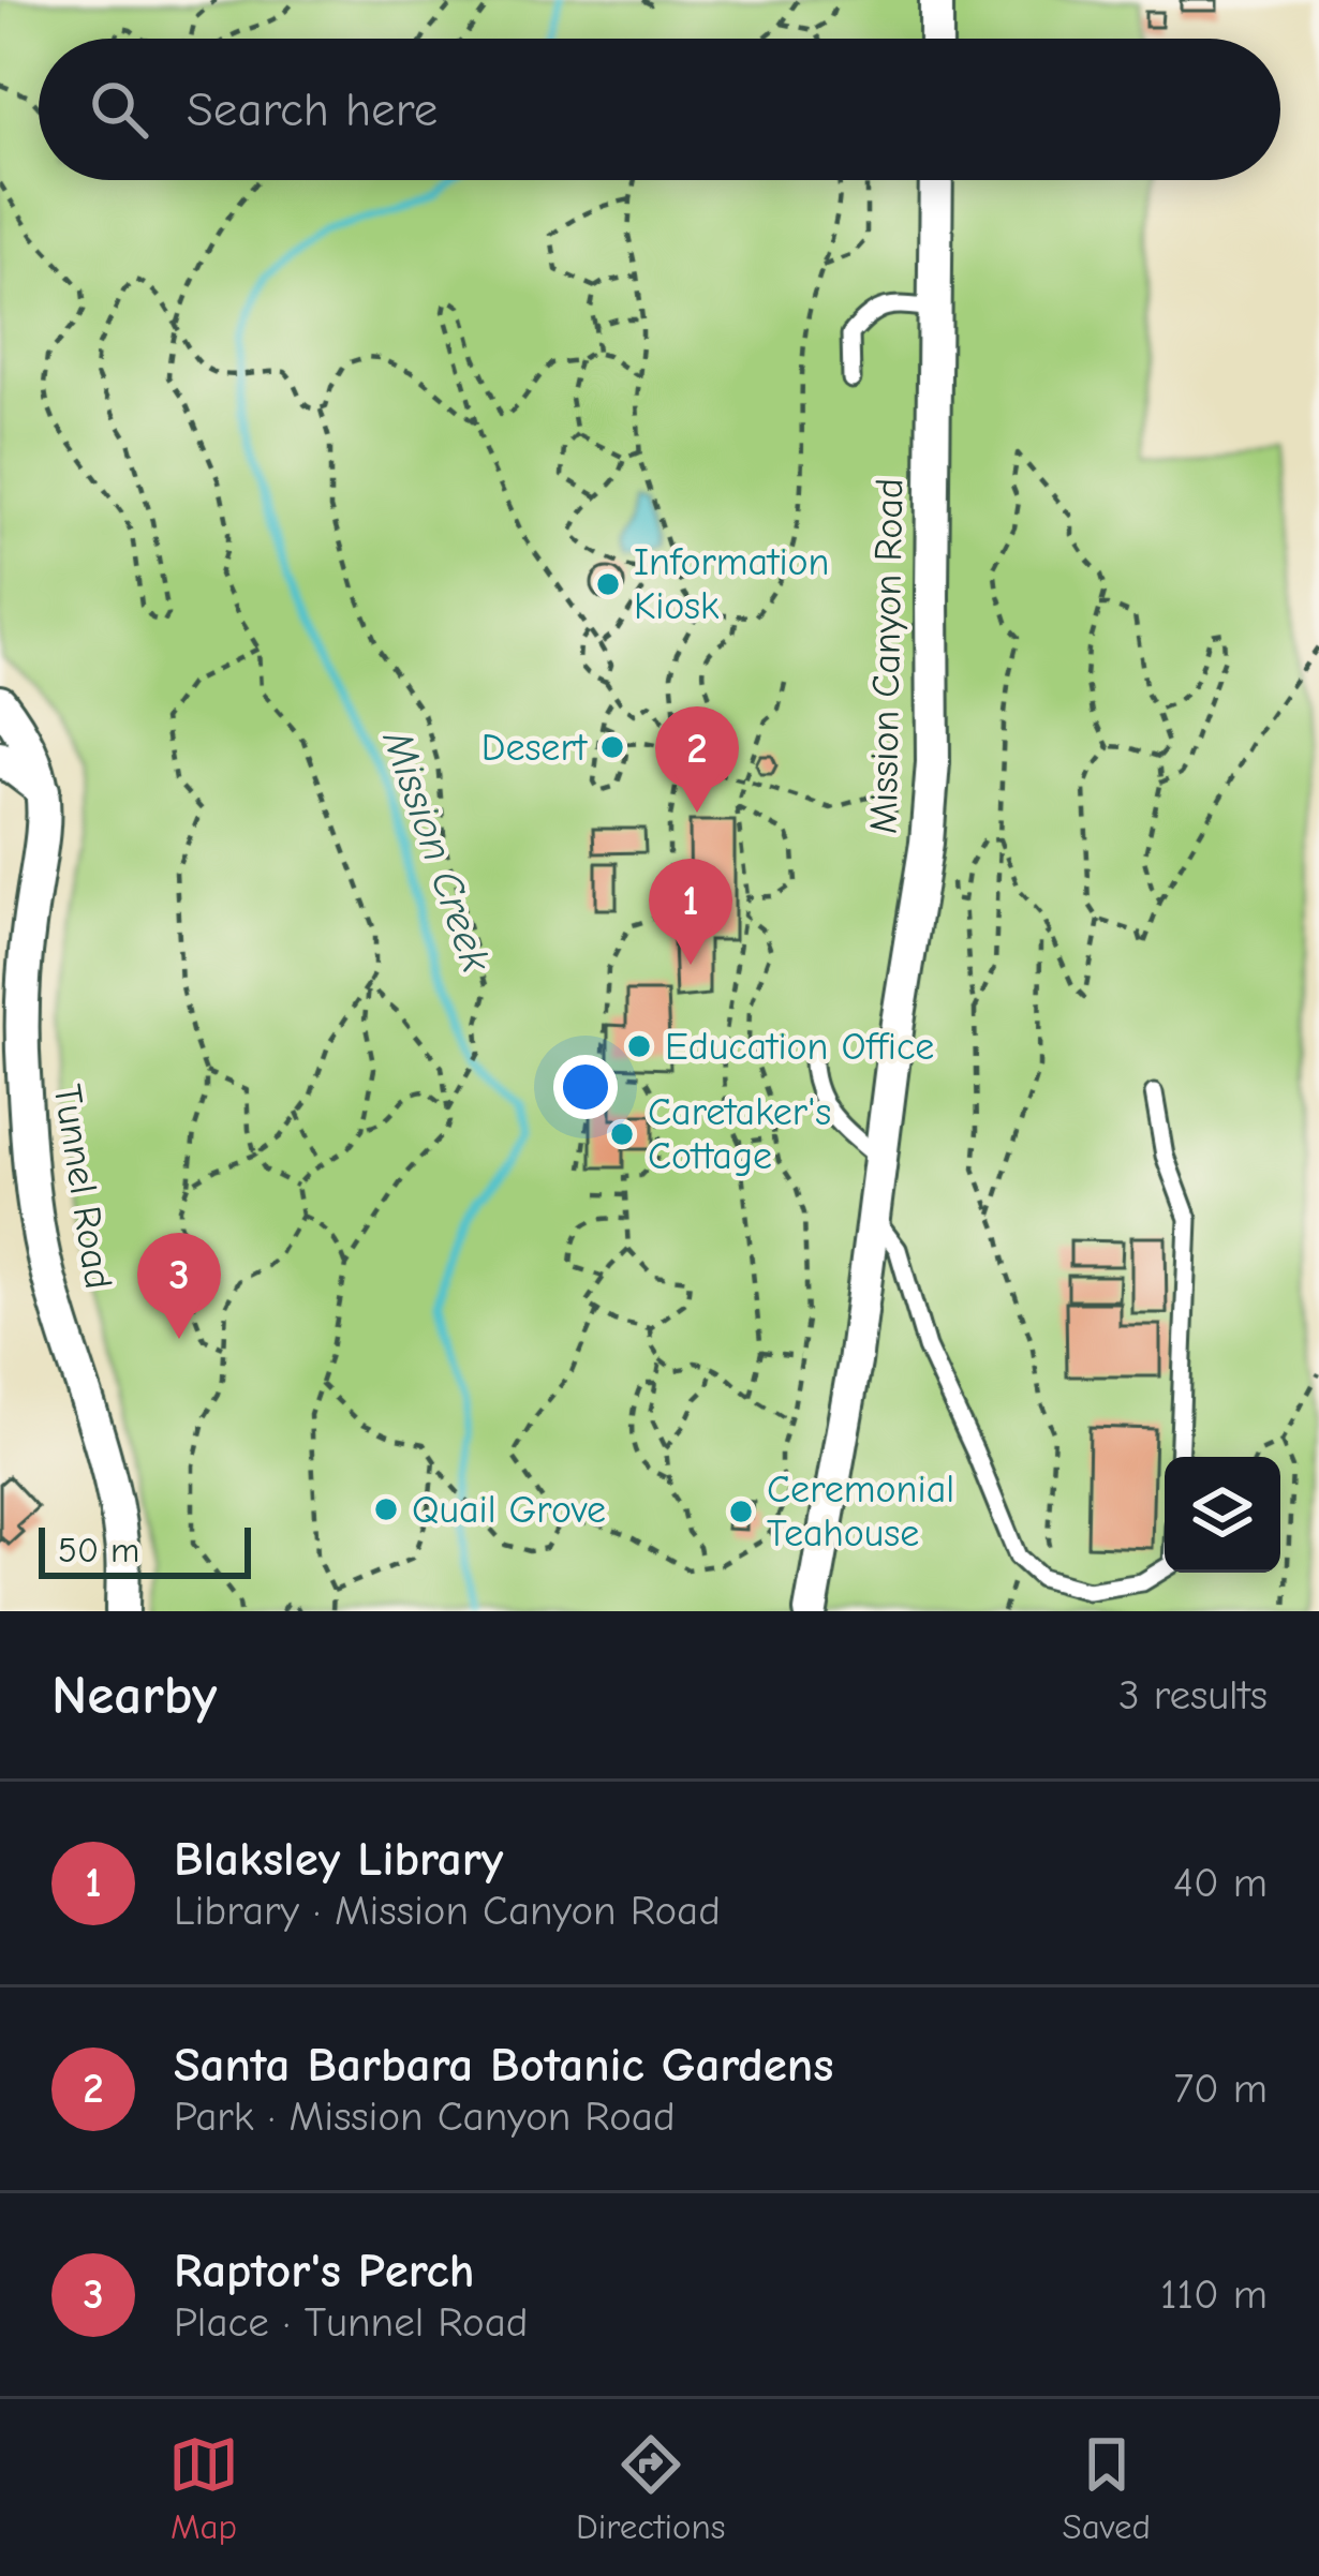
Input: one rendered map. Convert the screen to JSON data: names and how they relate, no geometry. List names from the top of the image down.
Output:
{
  "streets": {
    "street": ["Mission Canyon Road", "Tunnel Road"]
  },
  "water": ["Mission Creek"],
  "places": [
    "Information Kiosk",
    "Desert",
    "Education Office",
    "Caretaker's Cottage",
    "Quail Grove",
    "Ceremonial Teahouse"
  ],
  "scale_bar": "50 m",
  "page": {
    "search": "Search here",
    "pins": ["2", "1", "3"],
    "scale": "50 m",
    "heading": ["Nearby", "3 results"],
    "list": [
      {
        "mark": "1",
        "name": "Blaksley Library",
        "note": "Library · Mission Canyon Road",
        "value": "40 m"
      },
      {
        "mark": "2",
        "name": "Santa Barbara Botanic Gardens",
        "note": "Park · Mission Canyon Road",
        "value": "70 m"
      },
      {
        "mark": "3",
        "name": "Raptor's Perch",
        "note": "Place · Tunnel Road",
        "value": "110 m"
      }
    ],
    "nav": ["Map", "Directions", "Saved"]
  }
}
